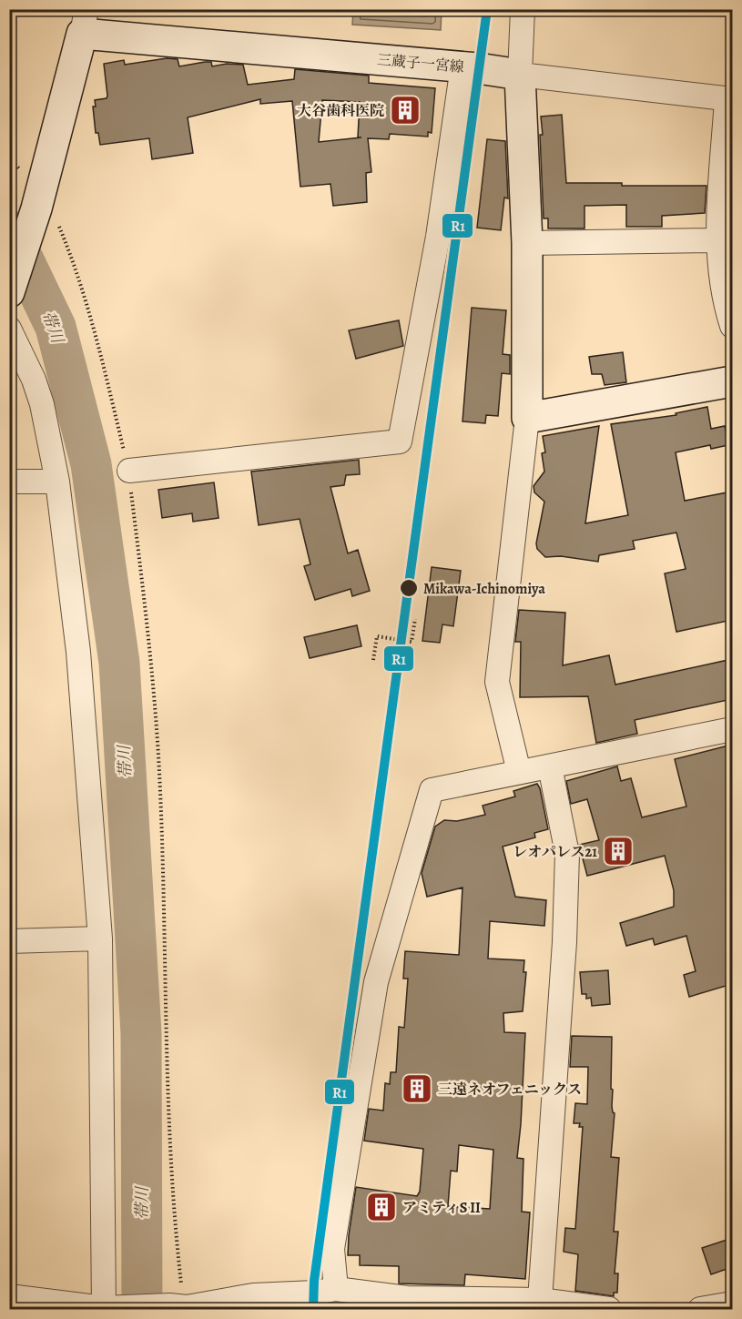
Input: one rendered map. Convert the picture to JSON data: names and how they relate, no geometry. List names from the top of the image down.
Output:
{
  "streets": {
    "main road": ["三蔵子一宮線"]
  },
  "water": ["帯川"],
  "places": {
    "building": [
      "大谷歯科医院",
      "レオパレス21",
      "三遠ネオフェニックス",
      "アミティS II"
    ],
    "other": ["Mikawa-Ichinomiya"]
  },
  "lines": ["transit line R1"]
}
